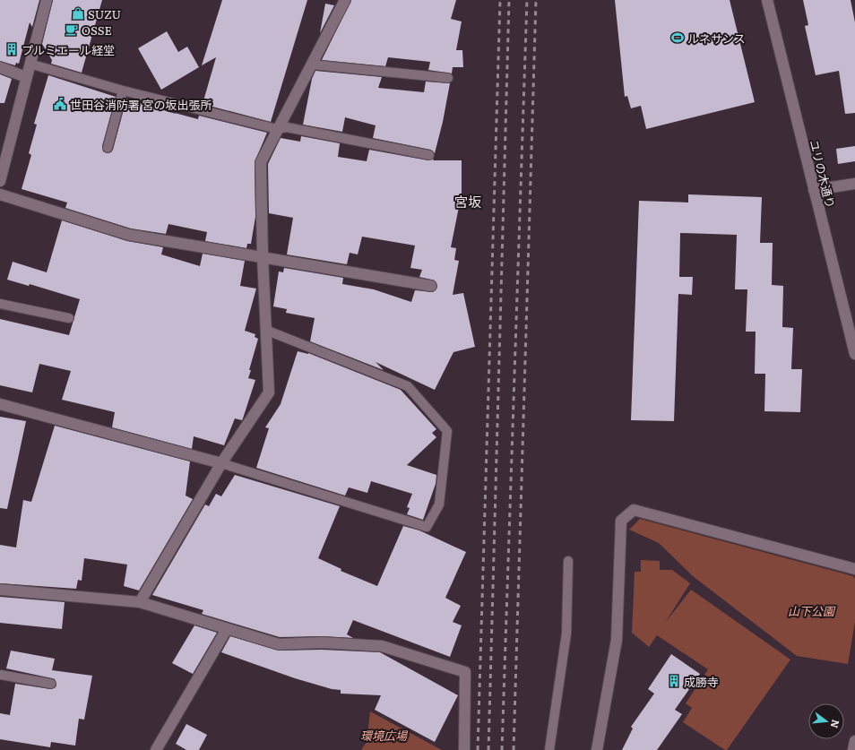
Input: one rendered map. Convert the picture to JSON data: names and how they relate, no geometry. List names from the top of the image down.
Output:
{
  "streets": {
    "street": ["ユリの木通り"]
  },
  "districts": ["宮坂"],
  "parks": ["山下公園", "環境広場"],
  "places": {
    "shop": ["SUZU"],
    "cafe": ["OSSE"],
    "sports": ["ルネサンス"],
    "building": ["プルミエール経堂", "成勝寺"],
    "public building": ["世田谷消防署 宮の坂出張所"]
  },
  "north": "right"
}
